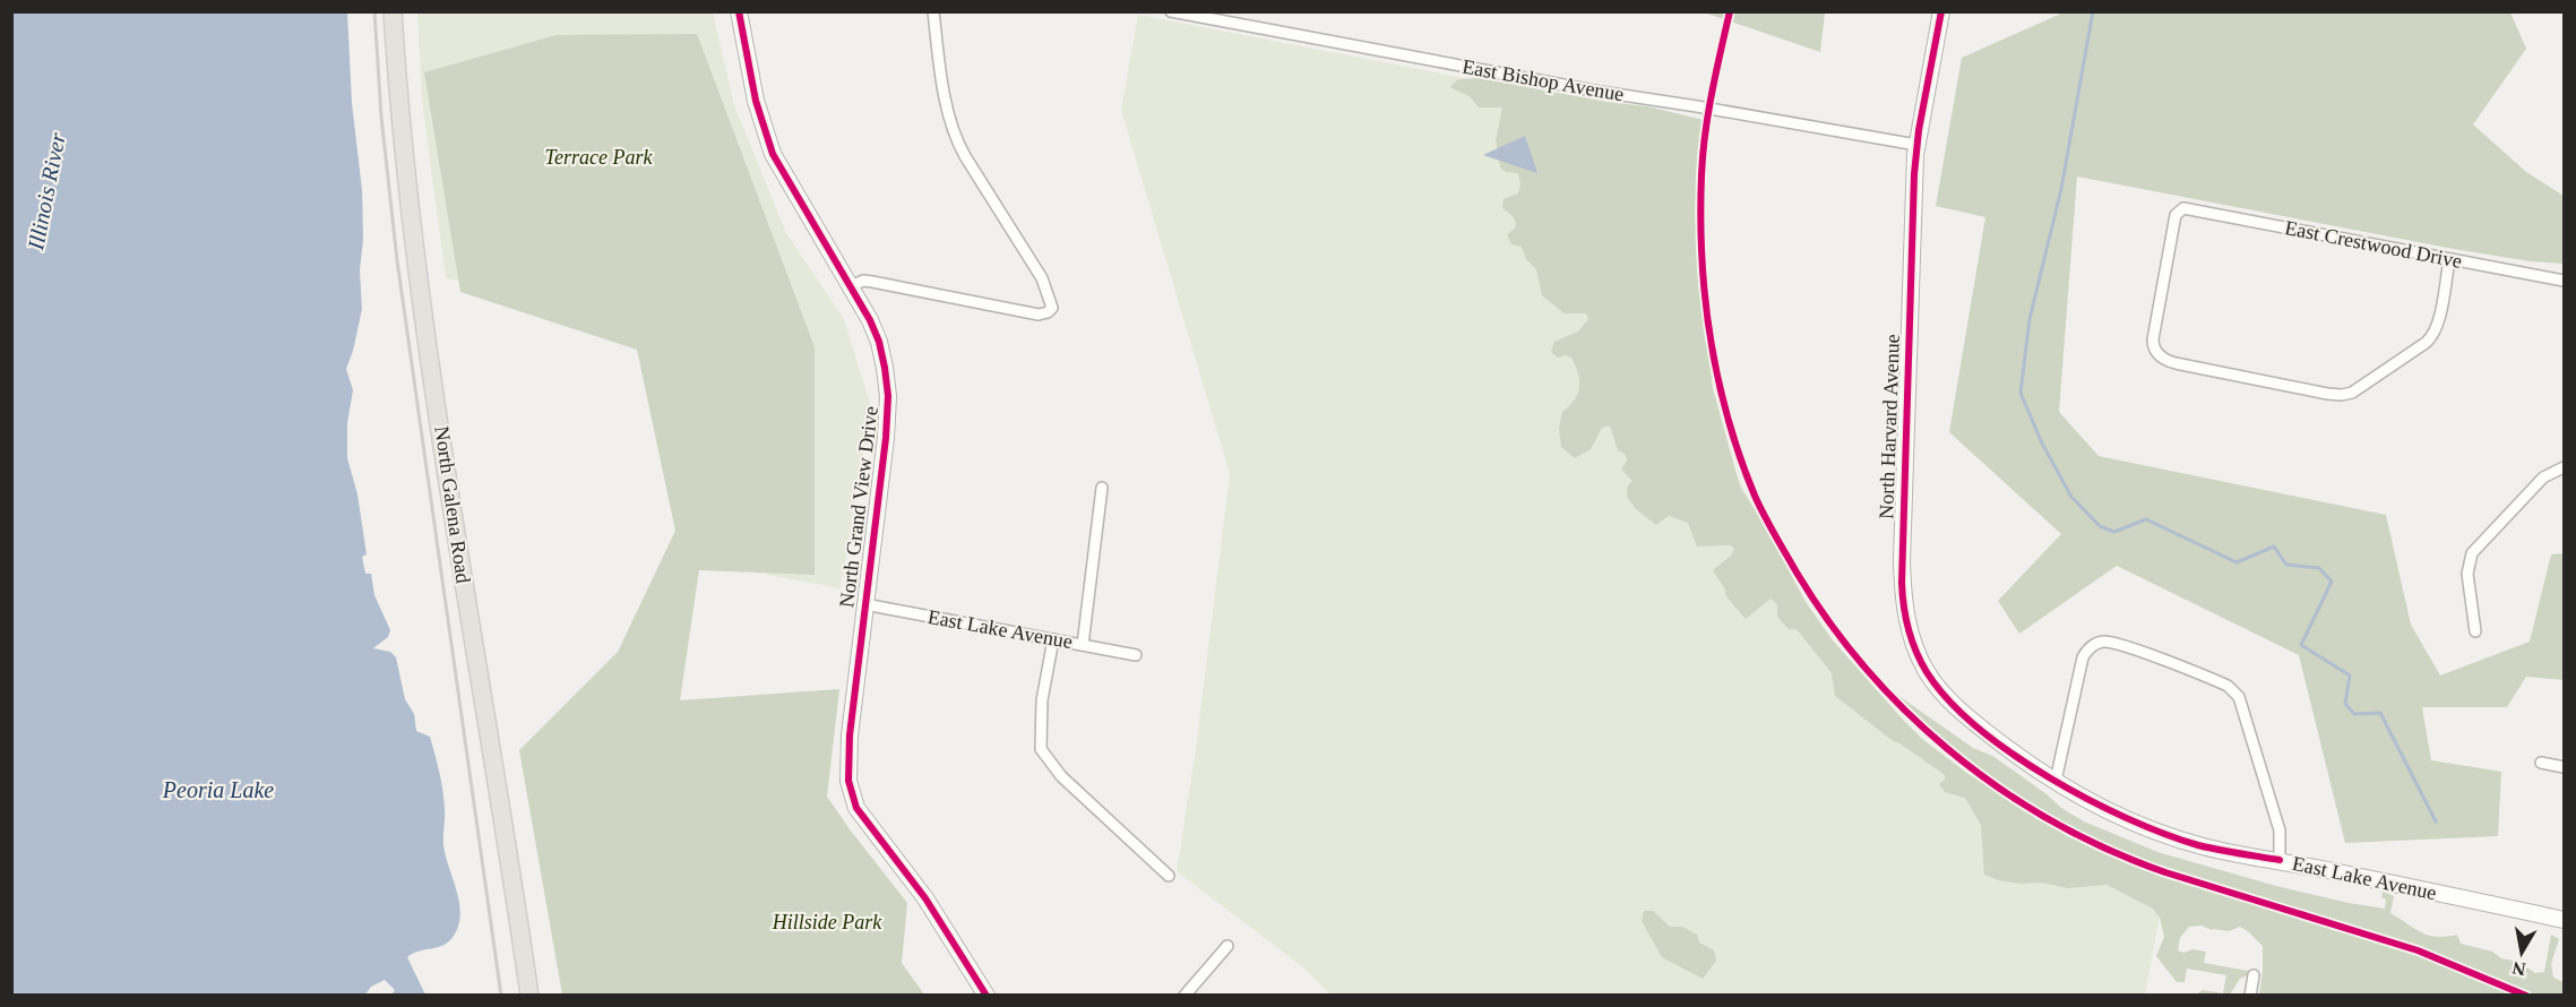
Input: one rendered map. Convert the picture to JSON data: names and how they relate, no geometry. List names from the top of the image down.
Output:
{
  "streets": {
    "main road": ["North Galena Road"],
    "street": [
      "East Bishop Avenue",
      "East Crestwood Drive",
      "North Harvard Avenue",
      "North Grand View Drive",
      "East Lake Avenue"
    ]
  },
  "crossings": [
    ["East Bishop Avenue", "North Harvard Avenue"],
    ["North Harvard Avenue", "East Lake Avenue"],
    ["North Grand View Drive", "East Lake Avenue"]
  ],
  "water": ["Illinois River", "Peoria Lake"],
  "parks": ["Terrace Park", "Hillside Park"],
  "north": "bottom"
}
